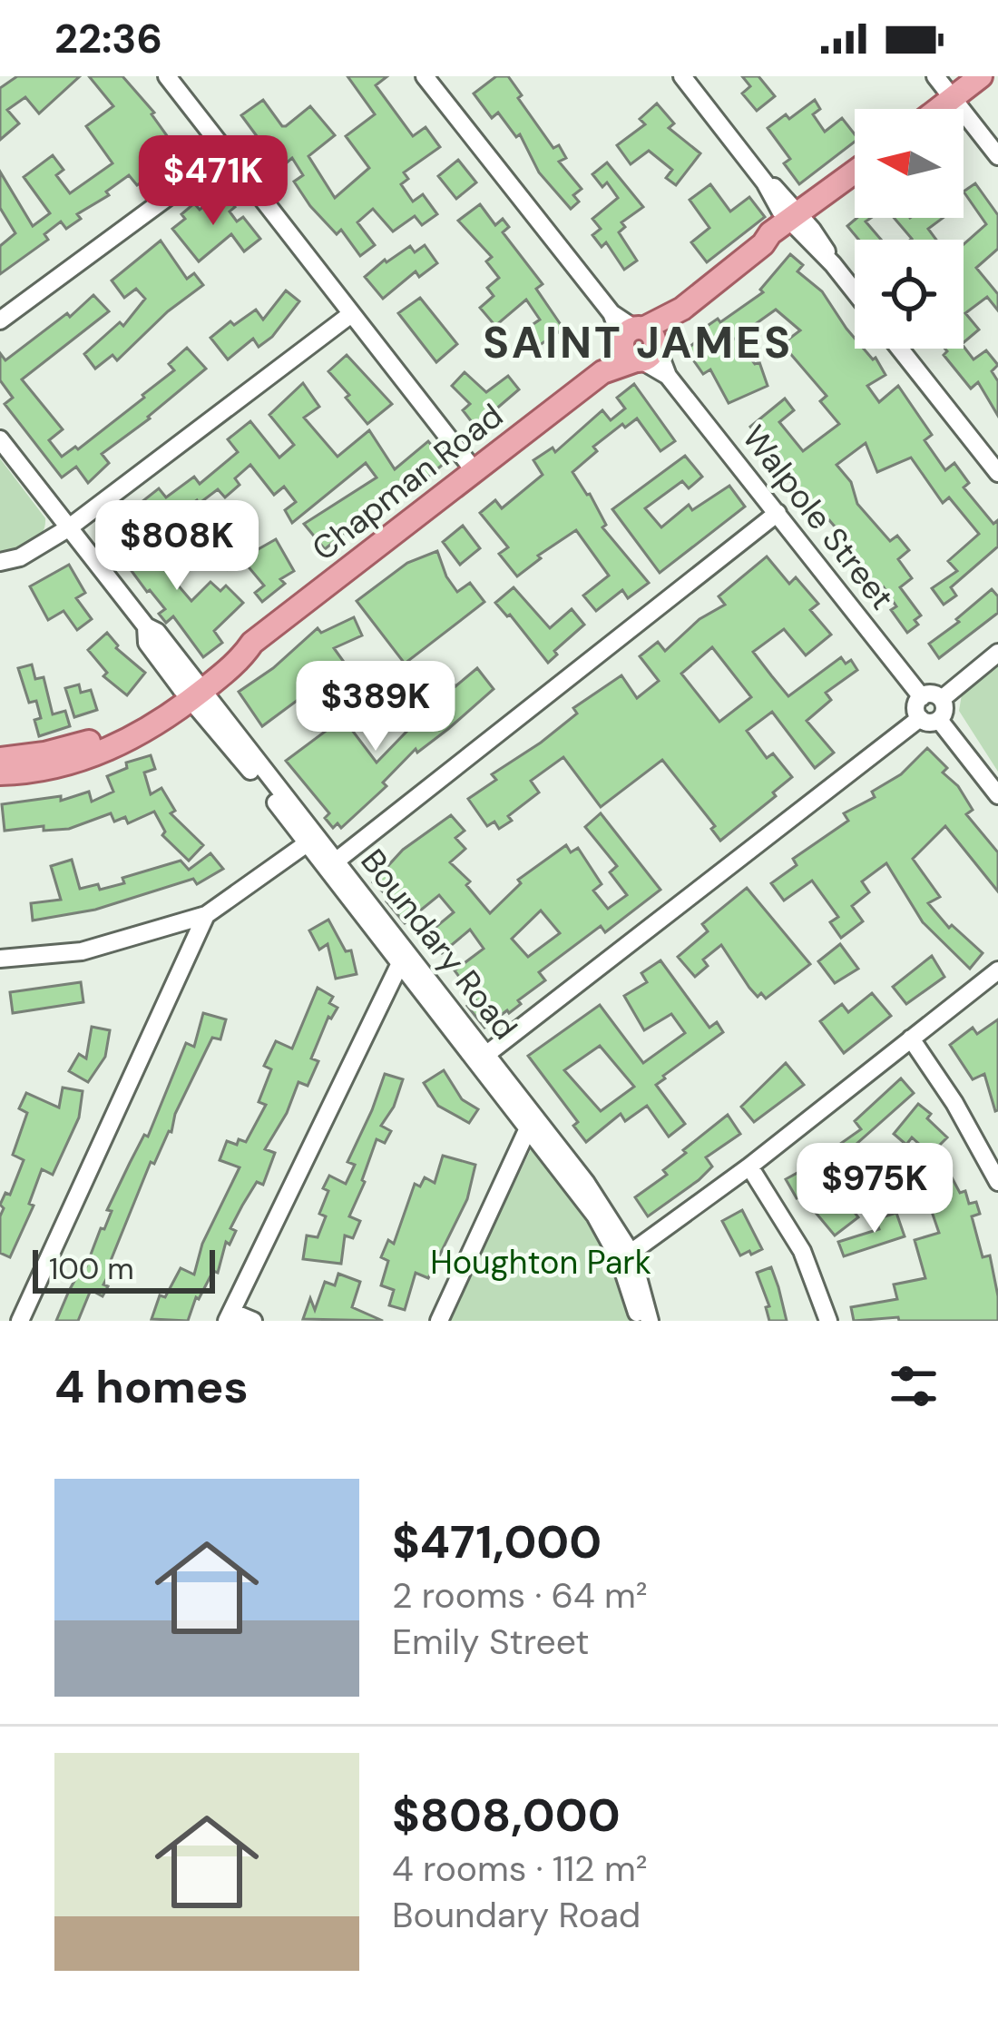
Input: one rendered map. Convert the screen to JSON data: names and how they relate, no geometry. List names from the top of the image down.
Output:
{
  "streets": {
    "main road": ["Chapman Road"],
    "street": ["Walpole Street", "Boundary Road"]
  },
  "crossings": [
    ["Chapman Road", "Walpole Street"],
    ["Chapman Road", "Boundary Road"]
  ],
  "districts": ["SAINT JAMES"],
  "parks": ["Houghton Park"],
  "scale_bar": "100 m",
  "north": "left",
  "page": {
    "status": "22:36",
    "price": [
      "$471K",
      "$808K",
      "$389K",
      "$975K"
    ],
    "scale": "100 m",
    "heading": "4 homes",
    "list": [
      {
        "name": "$471,000",
        "note": "2 rooms · 64 m² · Emily Street"
      },
      {
        "name": "$808,000",
        "note": "4 rooms · 112 m² · Boundary Road"
      }
    ]
  }
}
